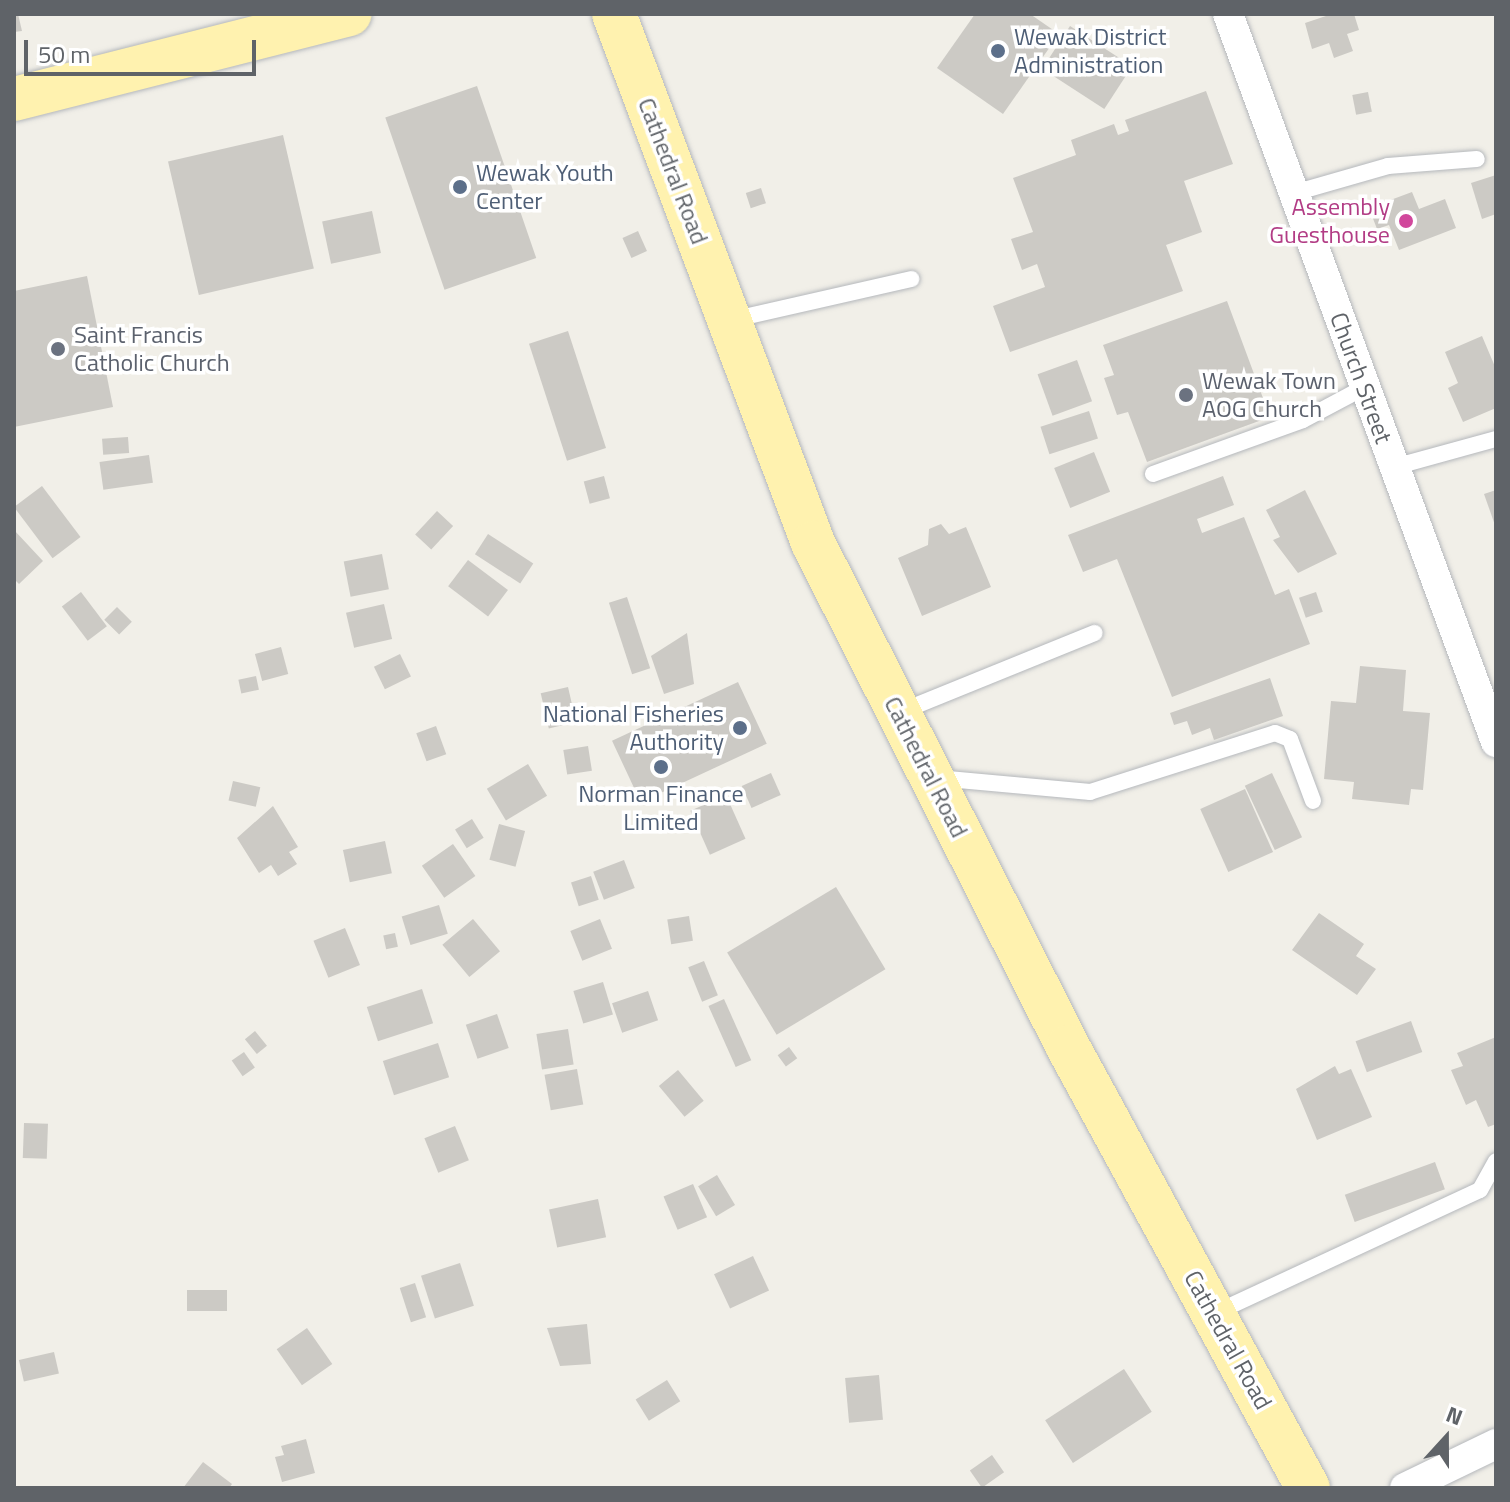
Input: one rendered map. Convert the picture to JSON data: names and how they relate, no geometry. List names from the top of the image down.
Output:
{
  "streets": {
    "main road": ["Cathedral Road"],
    "street": ["Church Street"]
  },
  "places": [
    "Wewak District Administration",
    "Wewak Youth Center",
    "Assembly Guesthouse",
    "Saint Francis Catholic Church",
    "Wewak Town AOG Church",
    "National Fisheries Authority",
    "Norman Finance Limited"
  ],
  "scale_bar": "50 m",
  "north": "top"
}
